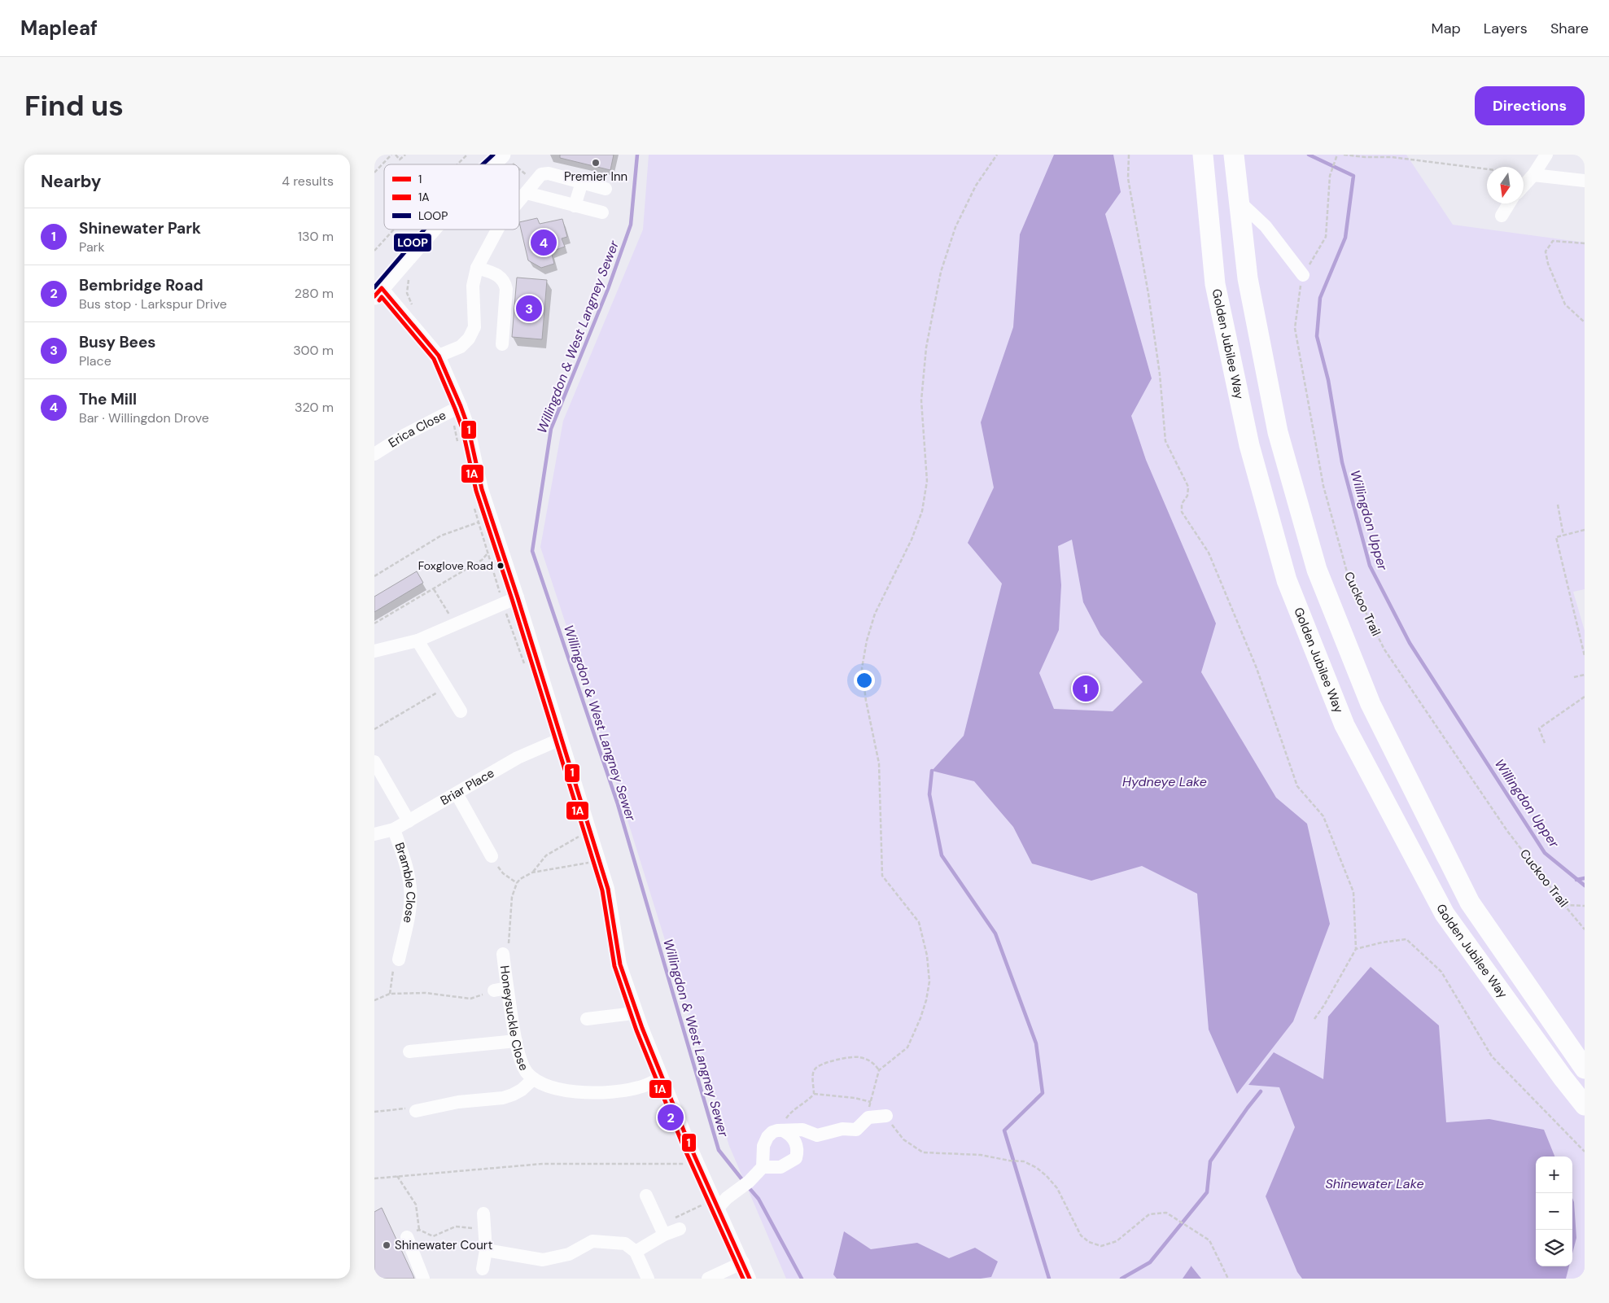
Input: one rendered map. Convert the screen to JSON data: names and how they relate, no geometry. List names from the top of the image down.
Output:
{
  "streets": {
    "highway": ["Golden Jubilee Way"],
    "street": [
      "Erica Close",
      "Briar Place",
      "Bramble Close",
      "Honeysuckle Close"
    ],
    "path": ["Cuckoo Trail"]
  },
  "crossings": [
    ["Briar Place", "Bramble Close"]
  ],
  "water": [
    "Willingdon & West Langney Sewer",
    "Willingdon Upper",
    "Hydneye Lake",
    "Shinewater Lake"
  ],
  "places": ["Premier Inn", "Foxglove Road", "Shinewater Court"],
  "lines": ["transit line LOOP", "transit line 1", "transit line 1A"],
  "legend": ["1", "1A", "LOOP"],
  "north": "bottom",
  "page": {
    "header": "Mapleaf",
    "nav": ["Map", "Layers", "Share"],
    "buttons": "Directions",
    "title": "Find us",
    "heading": ["Nearby", "4 results"],
    "list": [
      {
        "mark": "1",
        "name": "Shinewater Park",
        "note": "Park",
        "value": "130 m"
      },
      {
        "mark": "2",
        "name": "Bembridge Road",
        "note": "Bus stop · Larkspur Drive",
        "value": "280 m"
      },
      {
        "mark": "3",
        "name": "Busy Bees",
        "note": "Place",
        "value": "300 m"
      },
      {
        "mark": "4",
        "name": "The Mill",
        "note": "Bar · Willingdon Drove",
        "value": "320 m"
      }
    ],
    "pins": [
      "4",
      "3",
      "1",
      "2"
    ],
    "map_buttons": ["+", "−"]
  }
}
